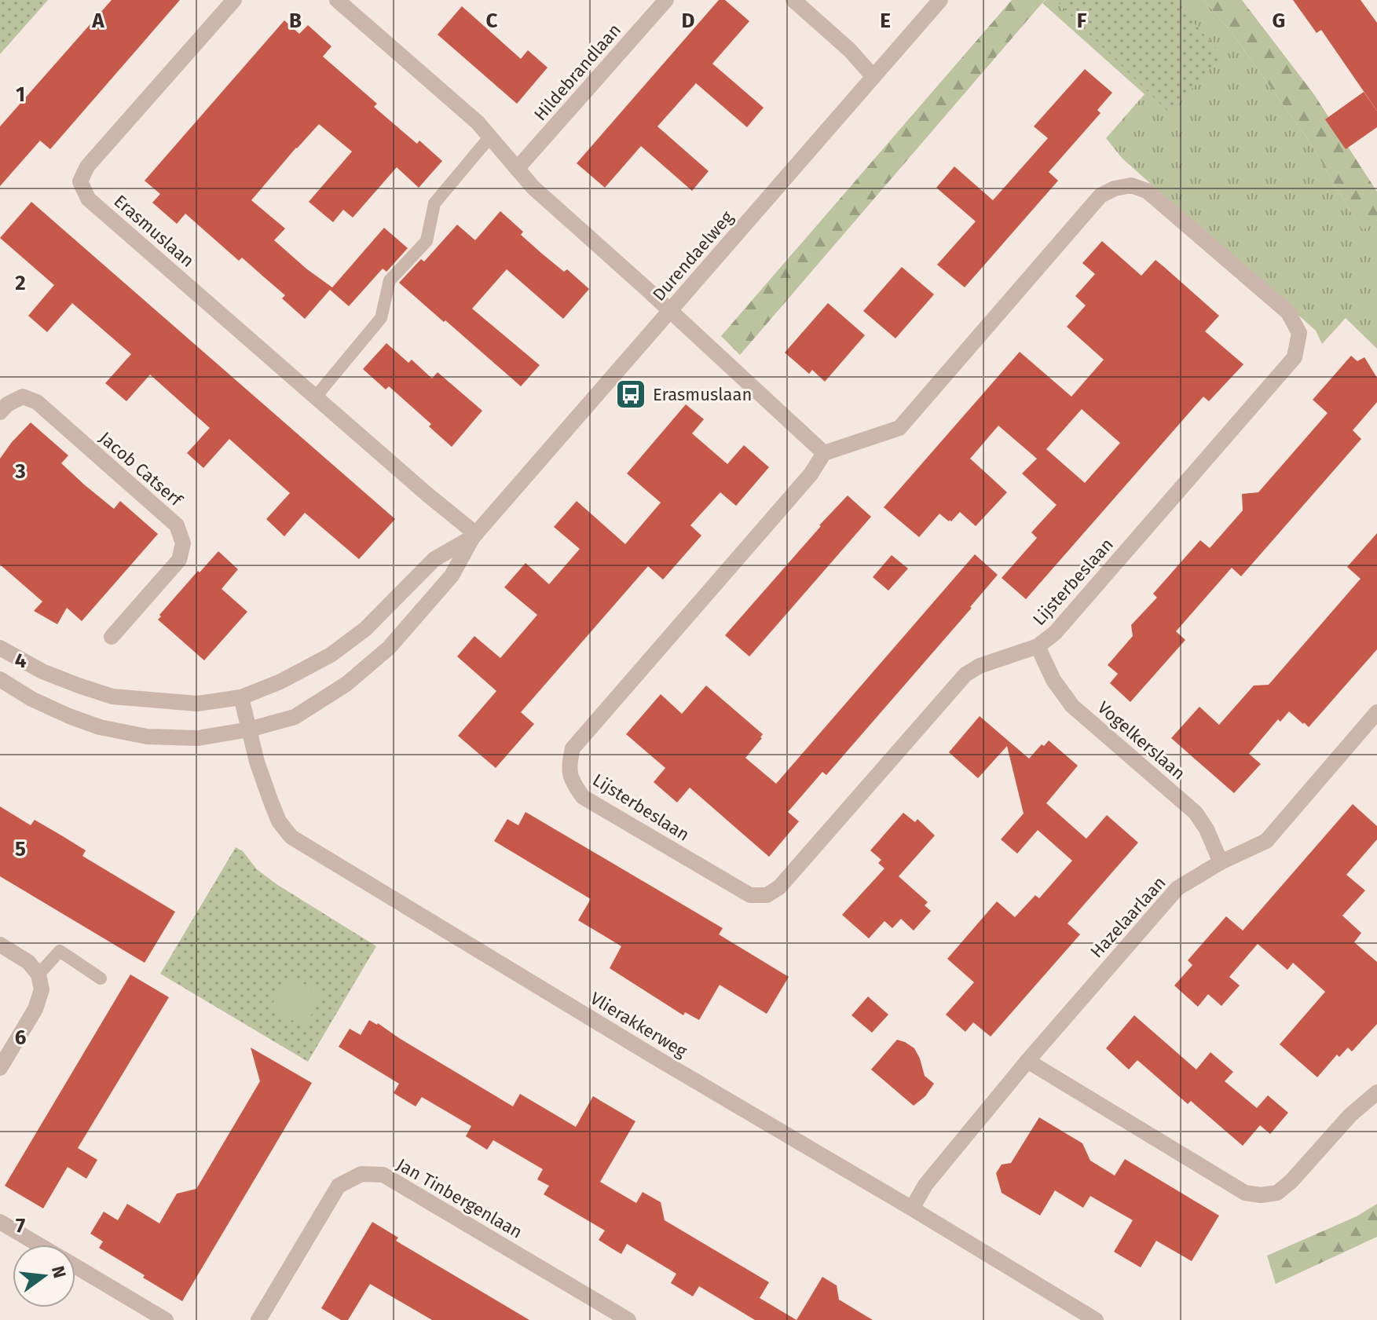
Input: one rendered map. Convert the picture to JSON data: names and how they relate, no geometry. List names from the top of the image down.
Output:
{
  "streets": {
    "street": [
      "Hildebrandlaan",
      "Erasmuslaan",
      "Durendaelweg",
      "Jacob Catserf",
      "Lijsterbeslaan",
      "Vogelkerslaan",
      "Hazelaarlaan",
      "Vlierakkerweg",
      "Jan Tinbergenlaan"
    ]
  },
  "crossings": [
    ["Erasmuslaan", "Durendaelweg"],
    ["Durendaelweg", "Vlierakkerweg"],
    ["Lijsterbeslaan", "Vogelkerslaan"],
    ["Vogelkerslaan", "Hazelaarlaan"],
    ["Hazelaarlaan", "Vlierakkerweg"]
  ],
  "places": {
    "bus stop": ["Erasmuslaan"]
  },
  "north": "right",
  "grid": {
    "columns": [
      "A",
      "B",
      "C",
      "D",
      "E",
      "F",
      "G"
    ],
    "rows": [
      "1",
      "2",
      "3",
      "4",
      "5",
      "6",
      "7"
    ]
  }
}
